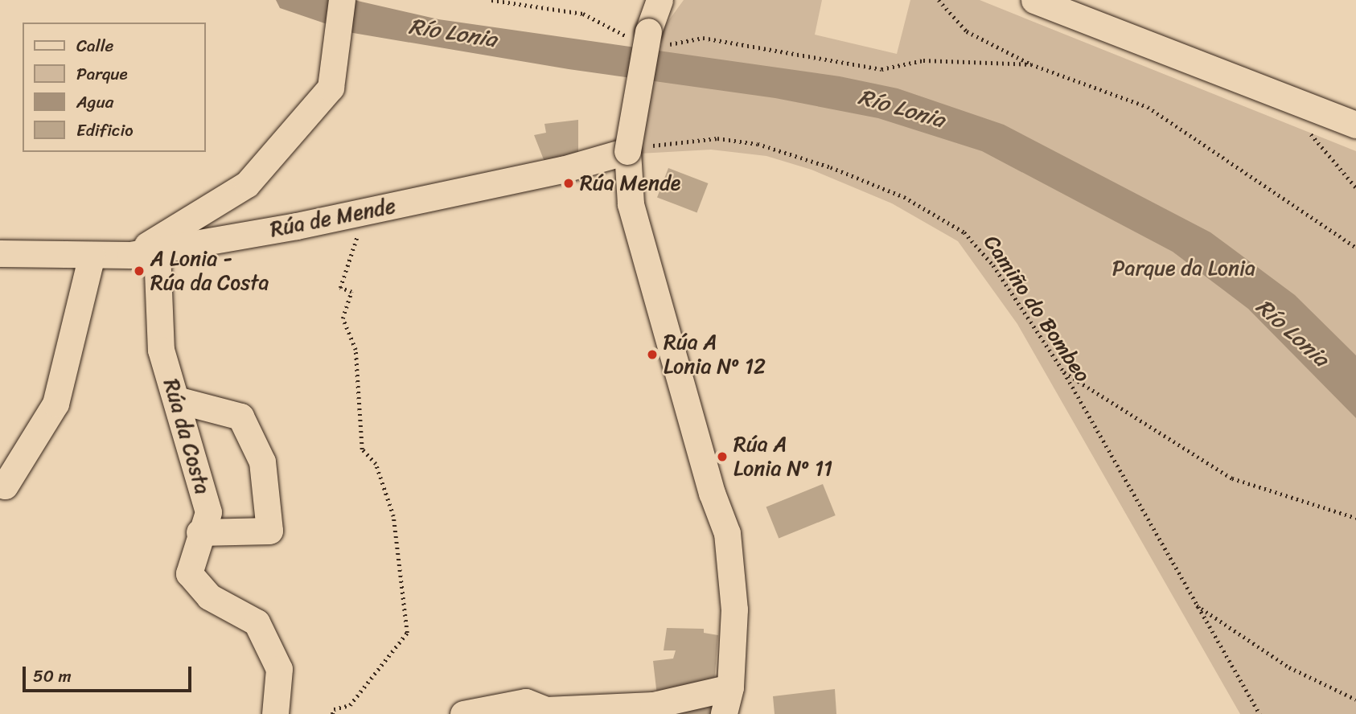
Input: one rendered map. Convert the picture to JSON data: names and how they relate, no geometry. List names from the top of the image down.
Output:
{
  "streets": {
    "street": ["Rúa de Mende", "Rúa da Costa"],
    "path": ["Camiño do Bombeo"]
  },
  "crossings": [
    ["Rúa de Mende", "Camiño do Bombeo"],
    ["Rúa de Mende", "Rúa da Costa"]
  ],
  "water": ["Río Lonia"],
  "parks": ["Parque da Lonia"],
  "places": [
    "Rúa Mende",
    "A Lonia - Rúa da Costa",
    "Rúa A Lonia Nº 12",
    "Rúa A Lonia Nº 11"
  ],
  "legend": [
    "Calle",
    "Parque",
    "Agua",
    "Edificio"
  ],
  "scale_bar": "50 m"
}
